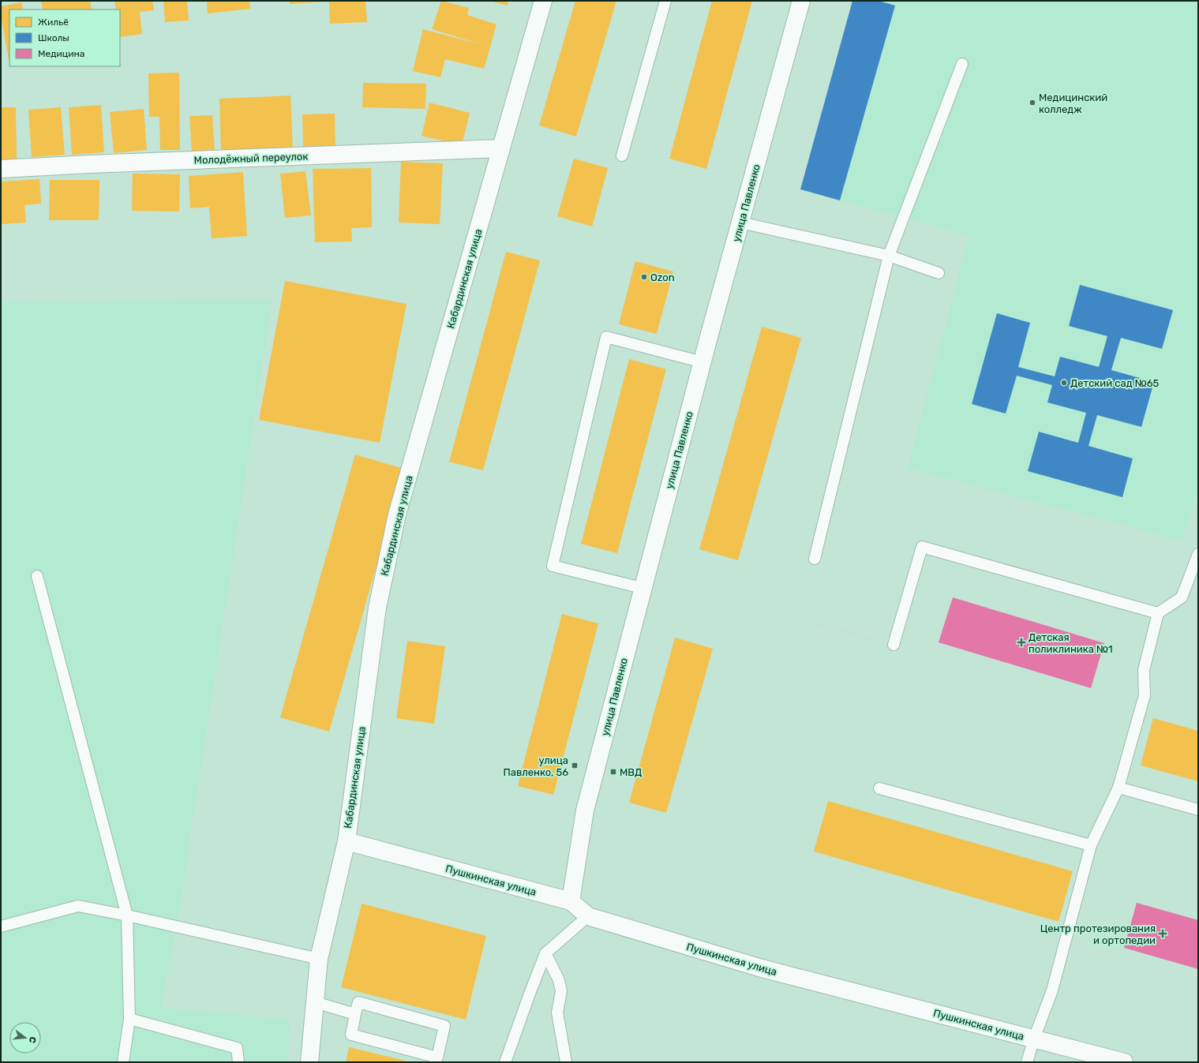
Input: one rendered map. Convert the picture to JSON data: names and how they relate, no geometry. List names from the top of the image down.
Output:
{
  "streets": {
    "street": [
      "Молодёжный переулок",
      "улица Павленко",
      "Кабардинская улица",
      "Пушкинская улица"
    ]
  },
  "crossings": [
    ["Молодёжный переулок", "Кабардинская улица"],
    ["улица Павленко", "Пушкинская улица"],
    ["Кабардинская улица", "Пушкинская улица"]
  ],
  "places": {
    "other": ["Медицинский колледж", "Ozon", "Детский сад №65"],
    "health": ["Детская поликлиника №1", "Центр протезирования и ортопедии"],
    "transit": ["улица Павленко, 56", "МВД"]
  },
  "legend": ["Жильё", "Школы", "Медицина"],
  "north": "right"
}
